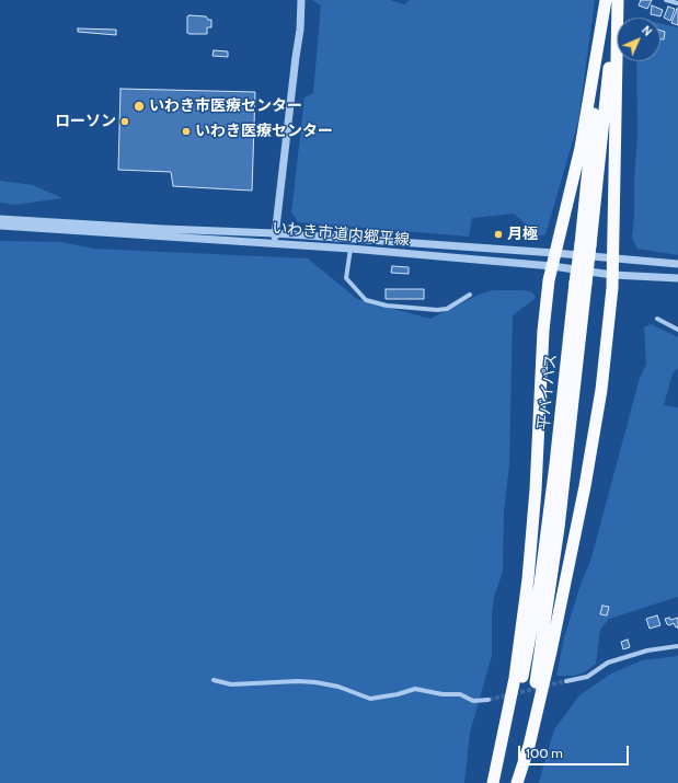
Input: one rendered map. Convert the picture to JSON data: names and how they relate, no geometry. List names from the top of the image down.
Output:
{
  "streets": {
    "highway": ["平バイパス"],
    "street": ["いわき市道内郷平線"]
  },
  "places": [
    "いわき市医療センター",
    "ローソン",
    "いわき医療センター",
    "月極"
  ],
  "scale_bar": "100 m",
  "north": "top right"
}
